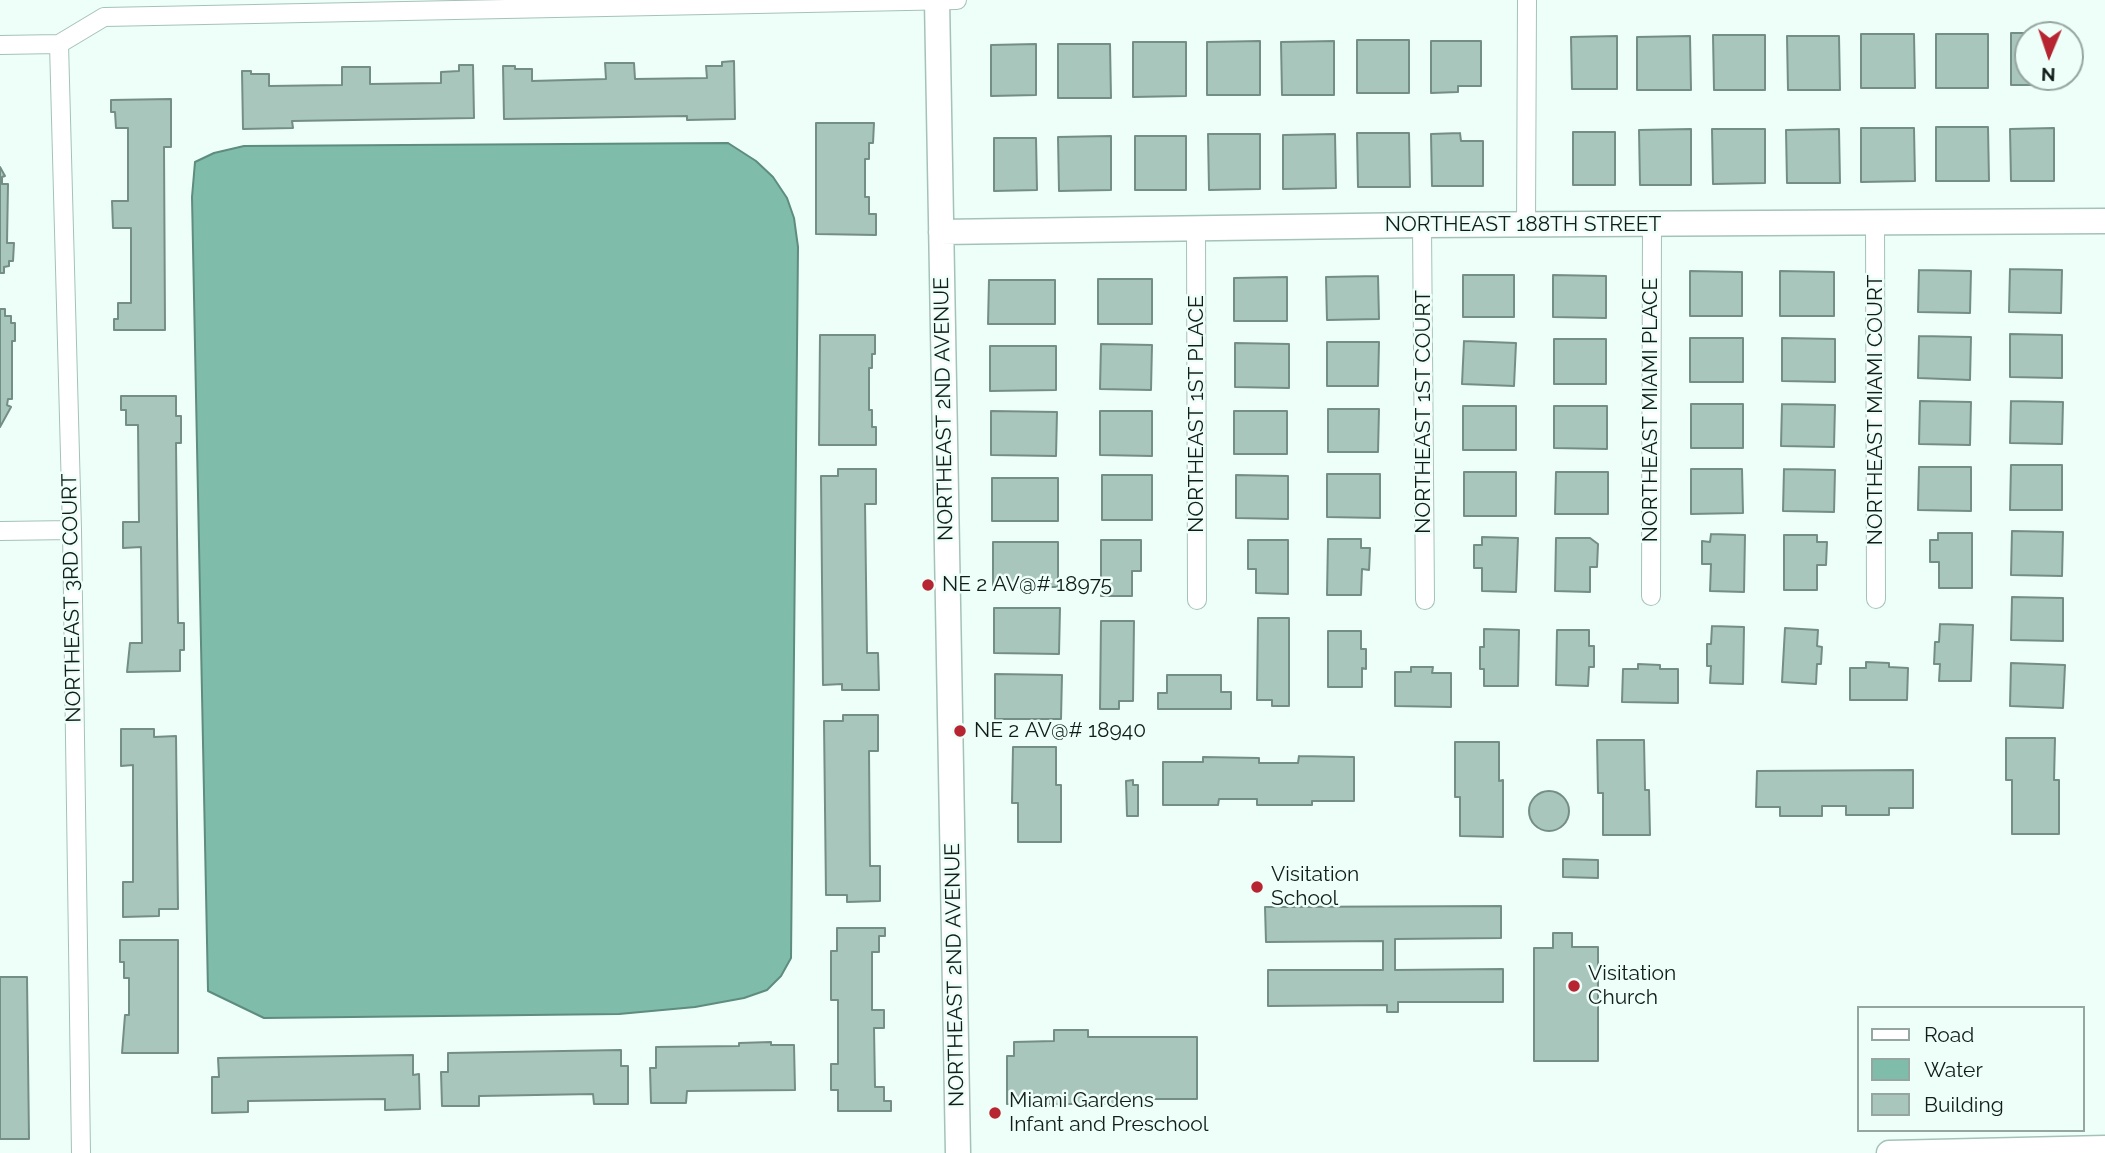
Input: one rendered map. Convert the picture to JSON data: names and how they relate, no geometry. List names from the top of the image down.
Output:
{
  "streets": {
    "street": [
      "NORTHEAST 188TH STREET",
      "NORTHEAST 2ND AVENUE",
      "NORTHEAST MIAMI PLACE",
      "NORTHEAST MIAMI COURT",
      "NORTHEAST 1ST COURT",
      "NORTHEAST 1ST PLACE",
      "NORTHEAST 3RD COURT"
    ]
  },
  "crossings": [
    ["NORTHEAST 188TH STREET", "NORTHEAST 2ND AVENUE"],
    ["NORTHEAST 188TH STREET", "NORTHEAST MIAMI PLACE"],
    ["NORTHEAST 188TH STREET", "NORTHEAST MIAMI COURT"],
    ["NORTHEAST 188TH STREET", "NORTHEAST 1ST COURT"],
    ["NORTHEAST 188TH STREET", "NORTHEAST 1ST PLACE"]
  ],
  "places": [
    "NE 2 AV@# 18975",
    "NE 2 AV@# 18940",
    "Visitation School",
    "Visitation Church",
    "Miami Gardens Infant and Preschool"
  ],
  "legend": ["Road", "Water", "Building"],
  "north": "bottom"
}
